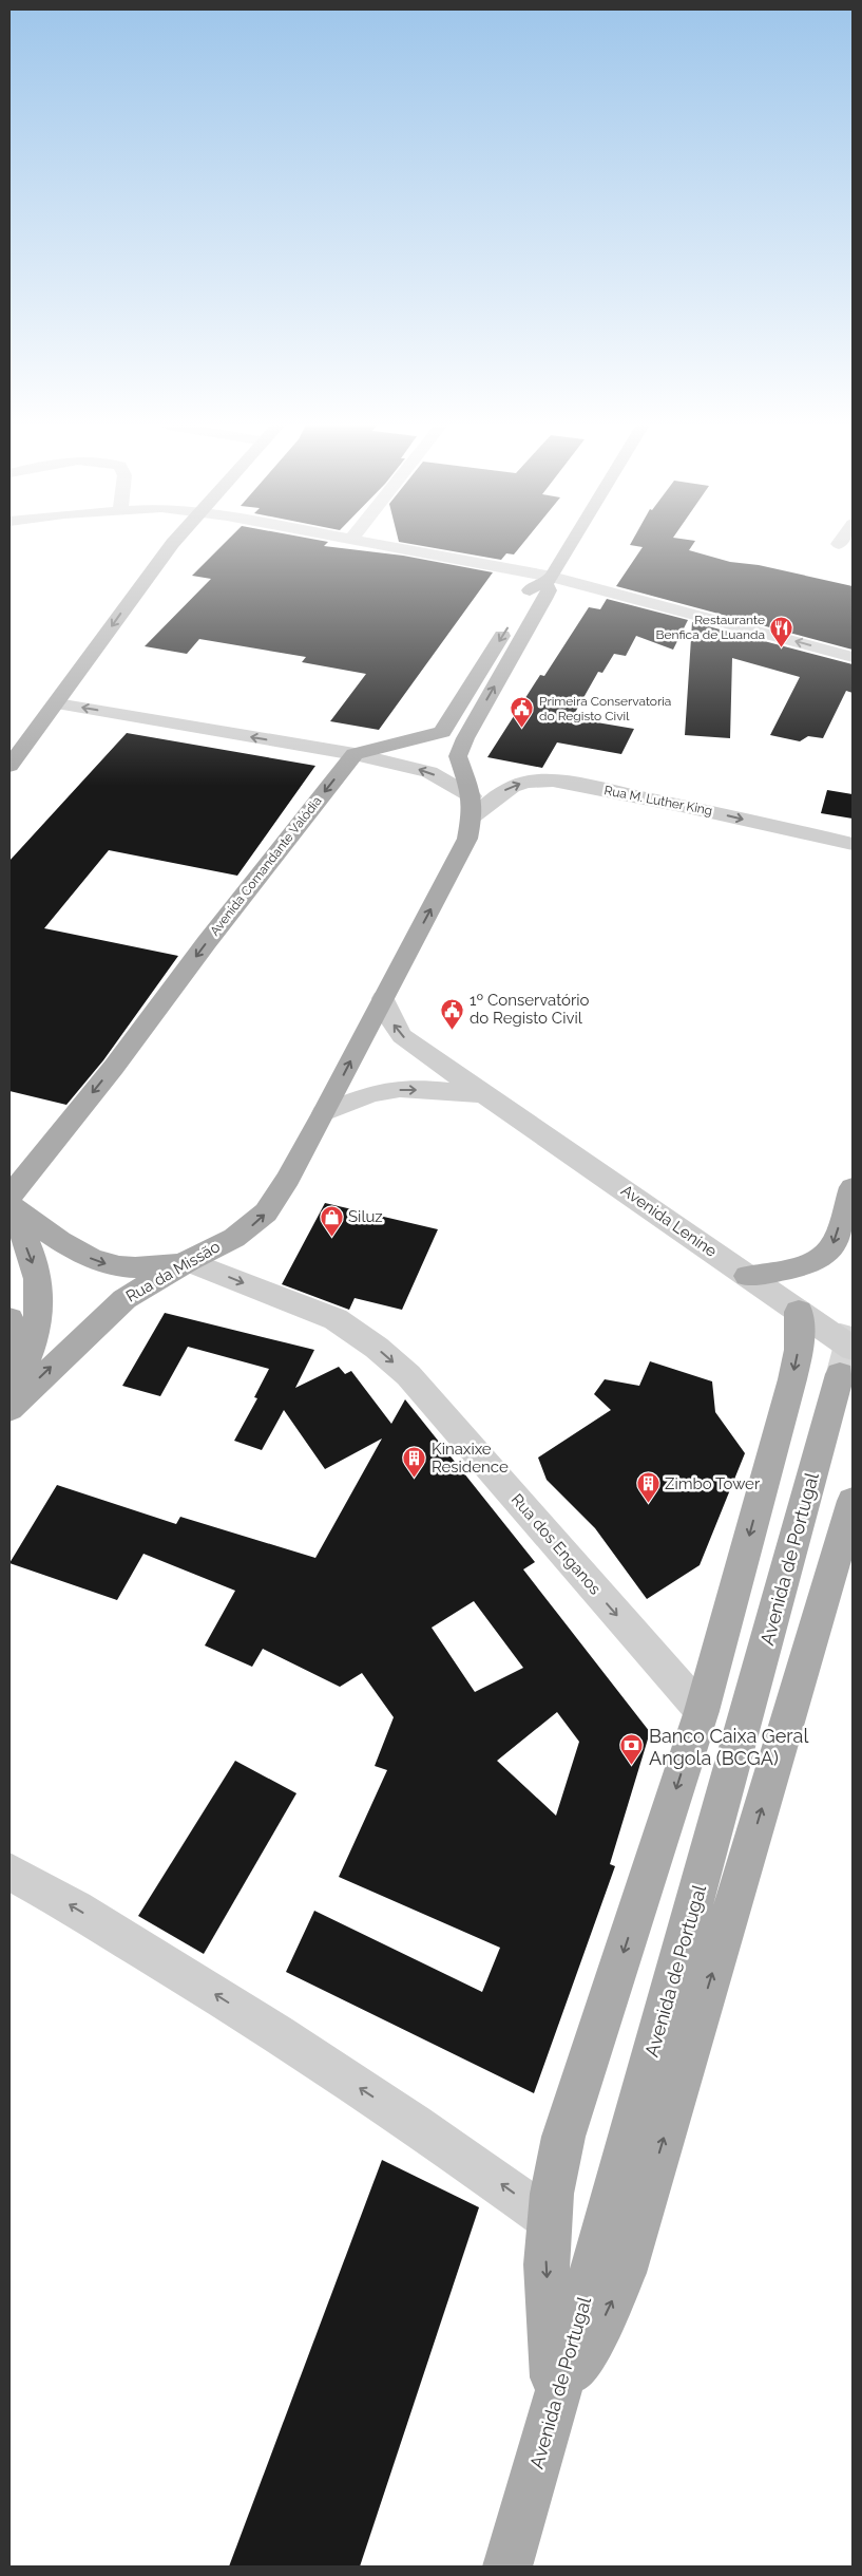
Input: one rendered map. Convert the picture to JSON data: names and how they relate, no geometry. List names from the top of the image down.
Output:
{
  "streets": {
    "main road": ["Avenida Comandante Valódia", "Rua da Missão", "Avenida de Portugal"],
    "street": ["Rua M. Luther King", "Avenida Lenine", "Rua dos Enganos"]
  },
  "crossings": [
    ["Avenida Lenine", "Rua da Missão"],
    ["Avenida Lenine", "Avenida de Portugal"],
    ["Rua da Missão", "Rua dos Enganos"]
  ],
  "one_way": ["Rua da Missão", "Rua dos Enganos"],
  "places": {
    "restaurant": ["Restaurante Benfica de Luanda"],
    "public building": ["Primeira Conservatoria do Registo Civil", "1º Conservatório do Registo Civil"],
    "shop": ["Siluz"],
    "building": ["Kinaxixe Residence", "Zimbo Tower"],
    "bank": ["Banco Caixa Geral Angola (BCGA)"]
  }
}
